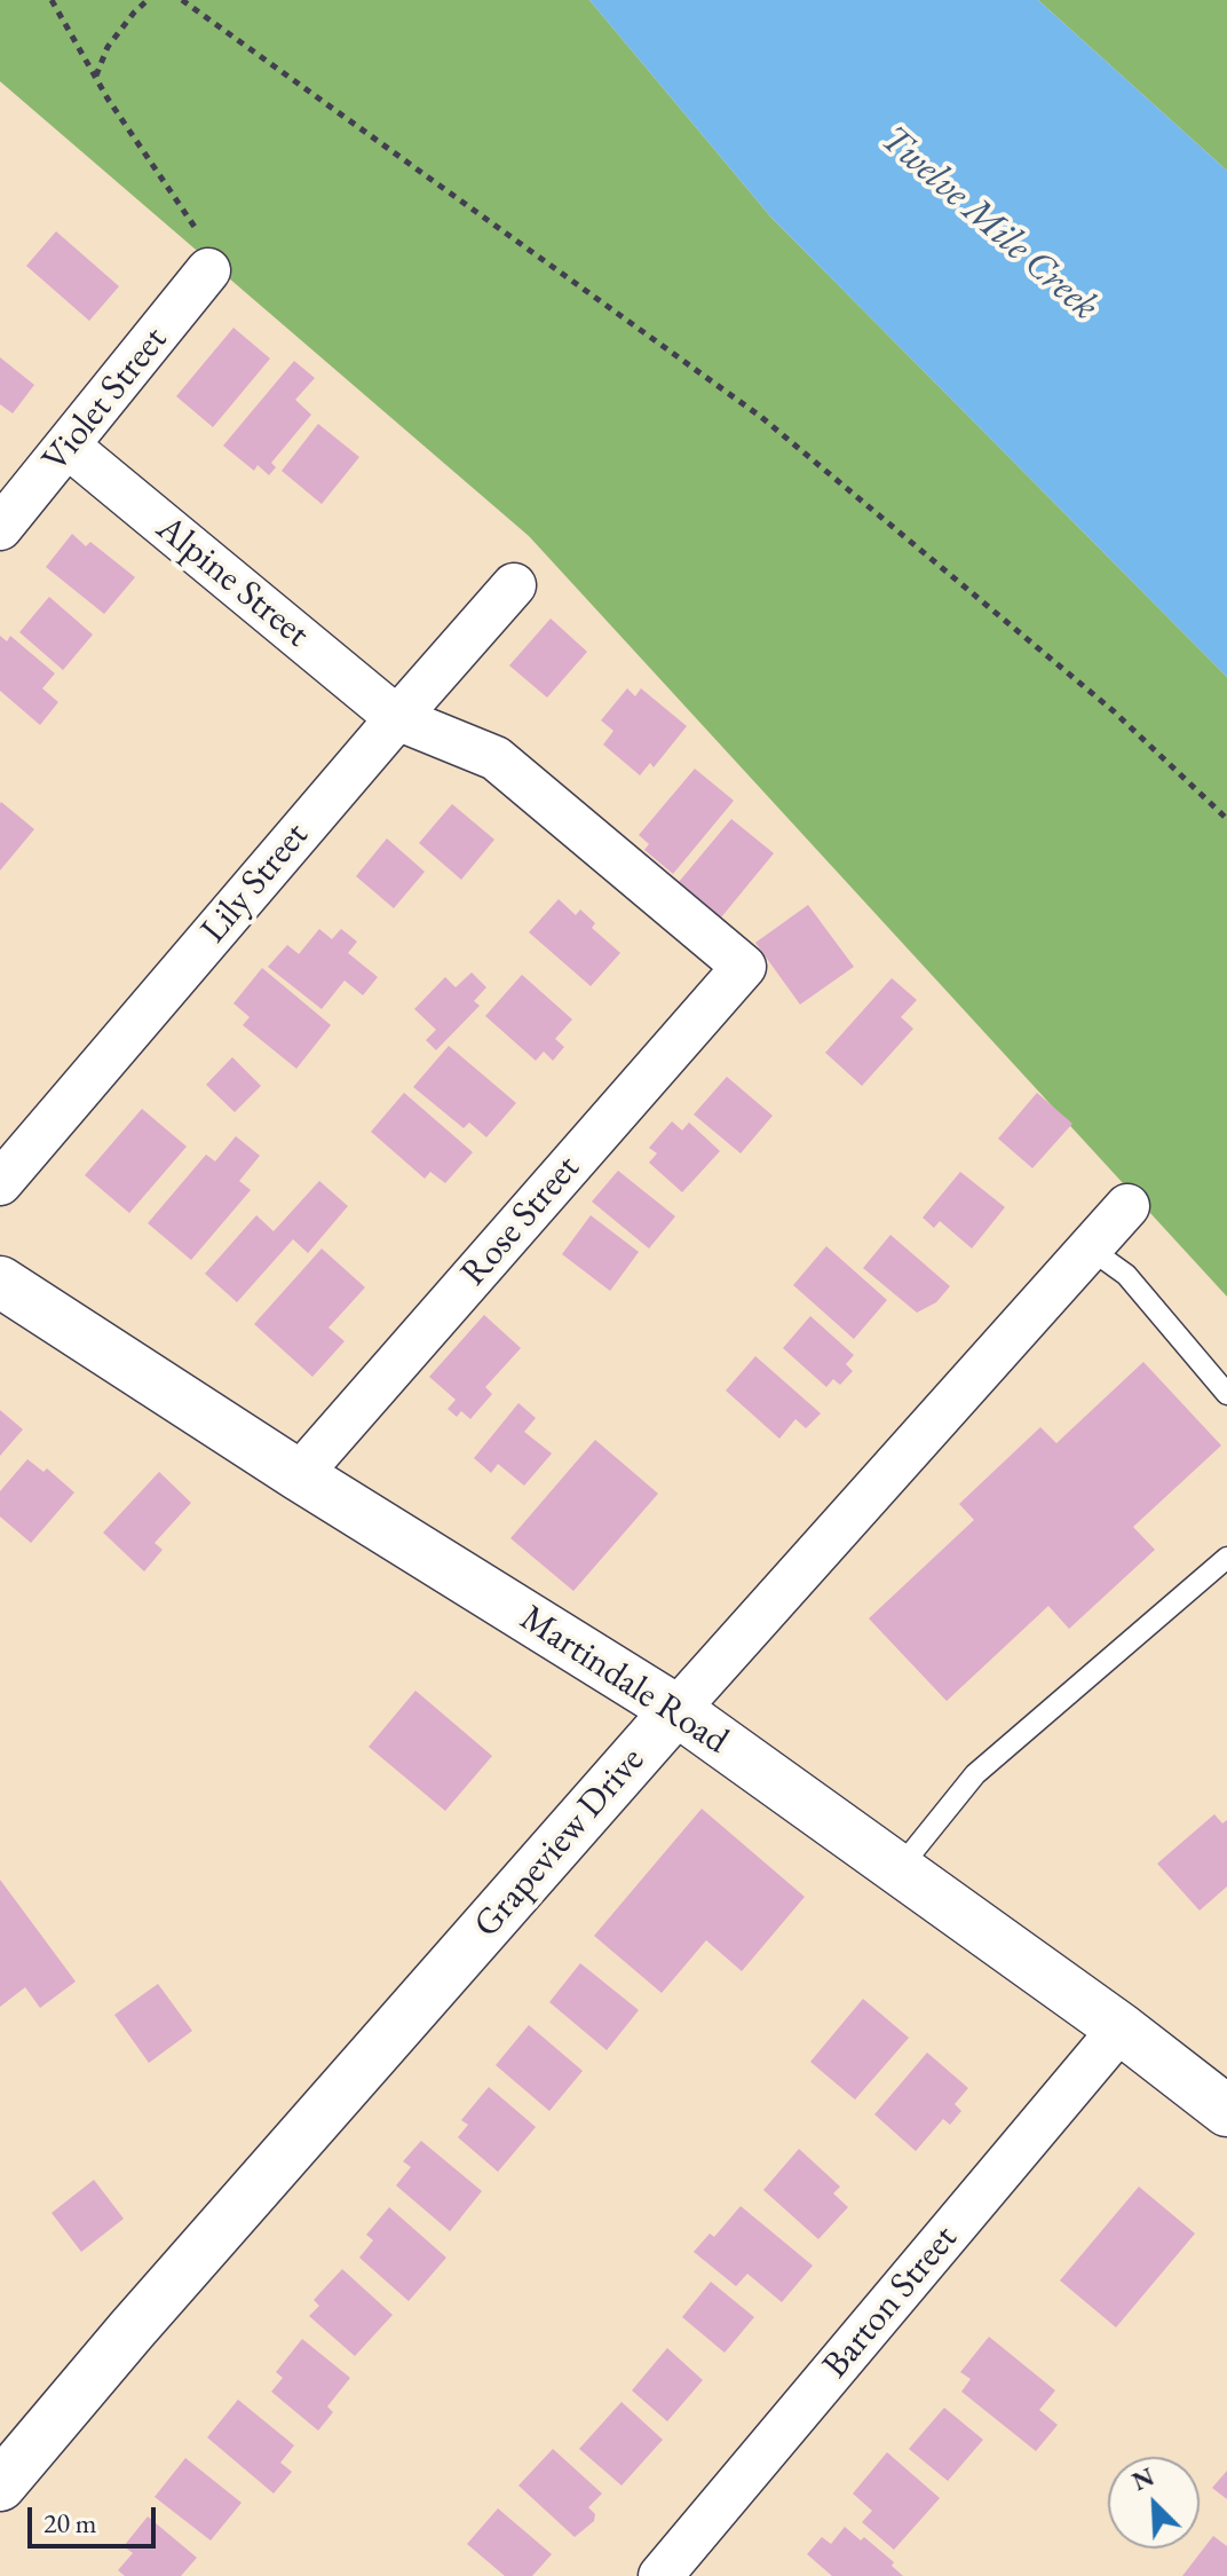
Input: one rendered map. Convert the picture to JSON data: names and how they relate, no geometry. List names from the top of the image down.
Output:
{
  "streets": {
    "main road": ["Martindale Road", "Grapeview Drive"],
    "street": [
      "Violet Street",
      "Alpine Street",
      "Lily Street",
      "Rose Street",
      "Barton Street"
    ]
  },
  "crossings": [
    ["Violet Street", "Alpine Street"],
    ["Alpine Street", "Lily Street"],
    ["Alpine Street", "Rose Street"],
    ["Rose Street", "Martindale Road"],
    ["Martindale Road", "Grapeview Drive"],
    ["Martindale Road", "Barton Street"]
  ],
  "water": ["Twelve Mile Creek"],
  "scale_bar": "20 m",
  "north": "top left"
}
